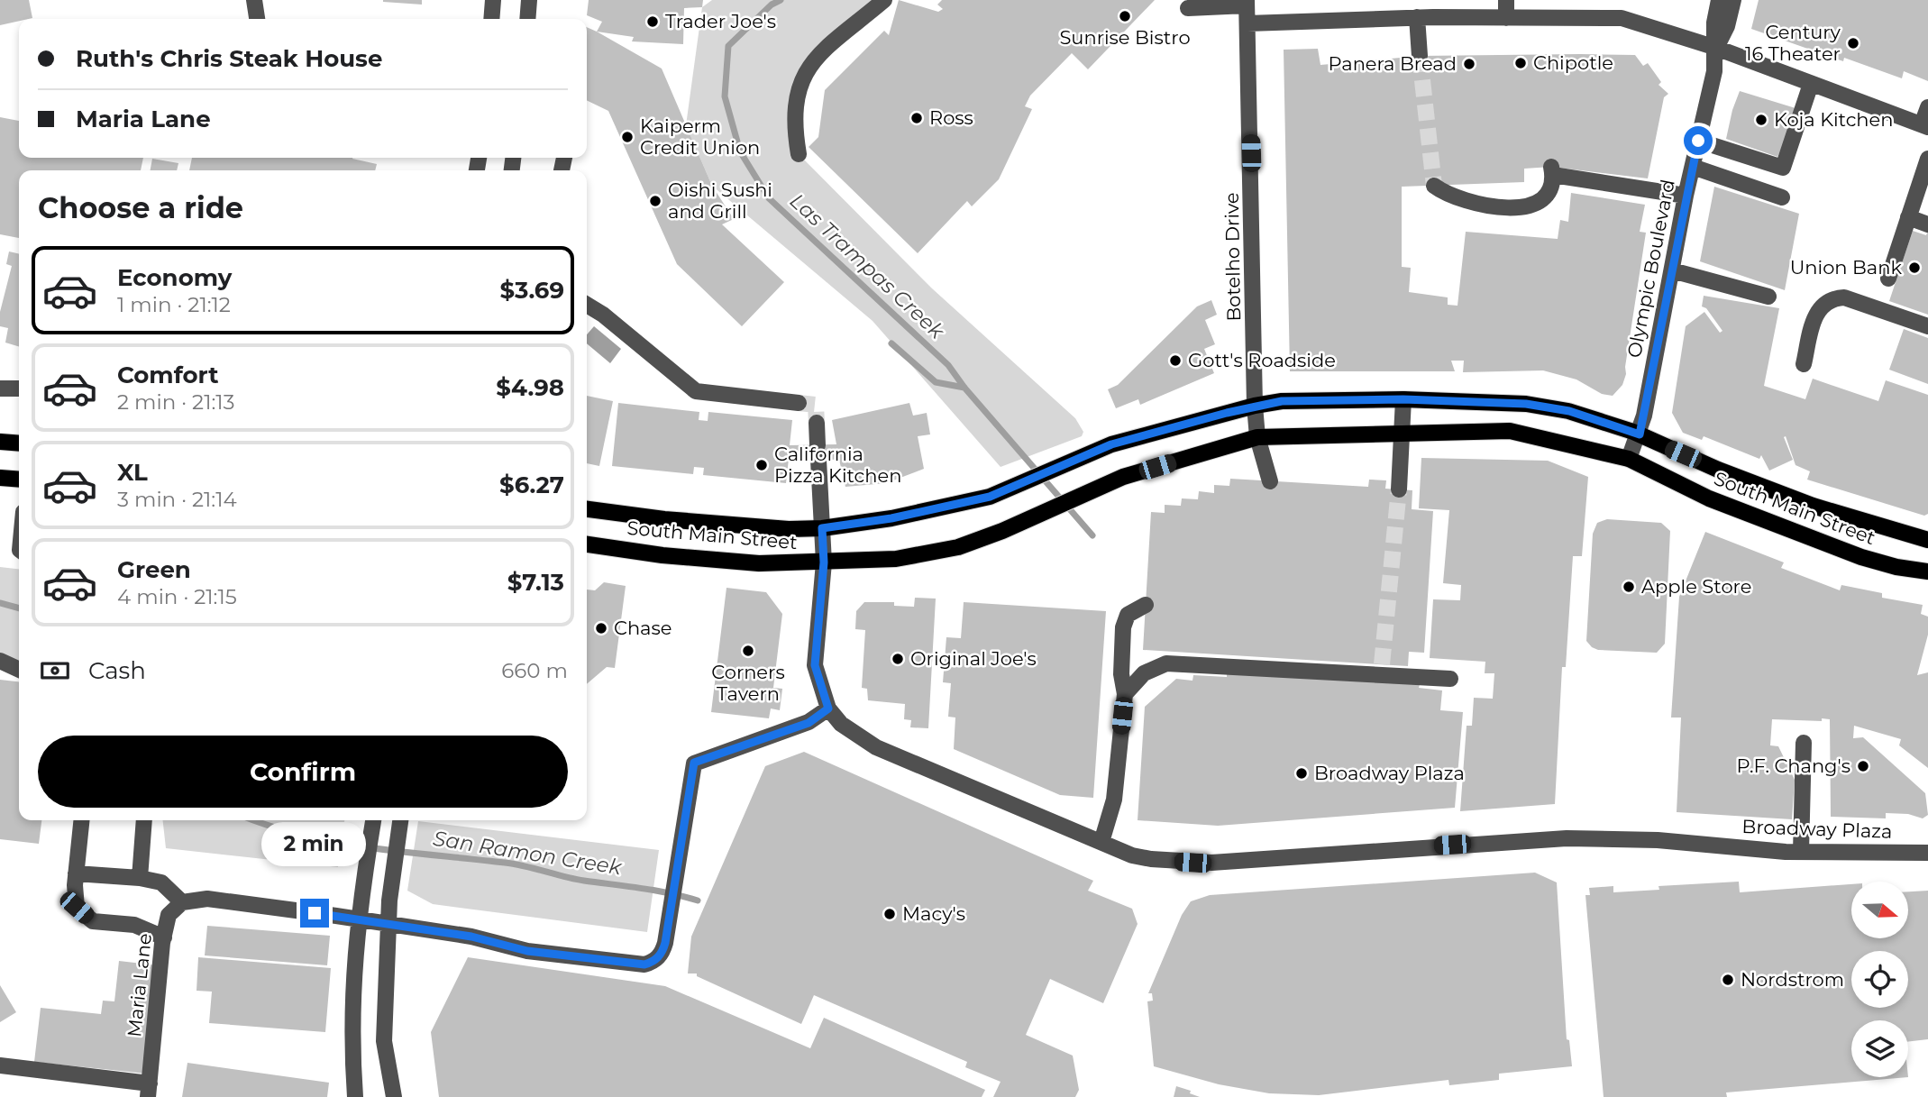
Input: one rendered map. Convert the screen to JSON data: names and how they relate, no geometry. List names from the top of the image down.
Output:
{
  "streets": {
    "main road": ["South Main Street"],
    "street": [
      "Botelho Drive",
      "Olympic Boulevard",
      "Broadway Plaza",
      "Maria Lane"
    ]
  },
  "crossings": [
    ["Botelho Drive", "South Main Street"],
    ["Olympic Boulevard", "South Main Street"],
    ["South Main Street", "Broadway Plaza"]
  ],
  "water": ["Las Trampas Creek", "San Ramon Creek"],
  "places": [
    "Sunrise Bistro",
    "Trader Joe's",
    "Century 16 Theater",
    "Chipotle",
    "Panera Bread",
    "Ross",
    "Koja Kitchen",
    "Kaiperm Credit Union",
    "Oishi Sushi and Grill",
    "Union Bank",
    "Gott's Roadside",
    "California Pizza Kitchen",
    "Apple Store",
    "Chase",
    "Corners Tavern",
    "Original Joe's",
    "P.F. Chang's",
    "Broadway Plaza",
    "Macy's",
    "Nordstrom"
  ],
  "north": "right",
  "page": {
    "banner": ["Ruth's Chris Steak House", "Maria Lane"],
    "heading": "Choose a ride",
    "list": [
      {
        "name": "Economy",
        "note": "1 min · 21:12",
        "value": "$3.69"
      },
      {
        "name": "Comfort",
        "note": "2 min · 21:13",
        "value": "$4.98"
      },
      {
        "name": "XL",
        "note": "3 min · 21:14",
        "value": "$6.27"
      },
      {
        "name": "Green",
        "note": "4 min · 21:15",
        "value": "$7.13"
      }
    ],
    "pay": ["Cash", "660 m"],
    "buttons": "Confirm",
    "bubble": "2 min"
  }
}
